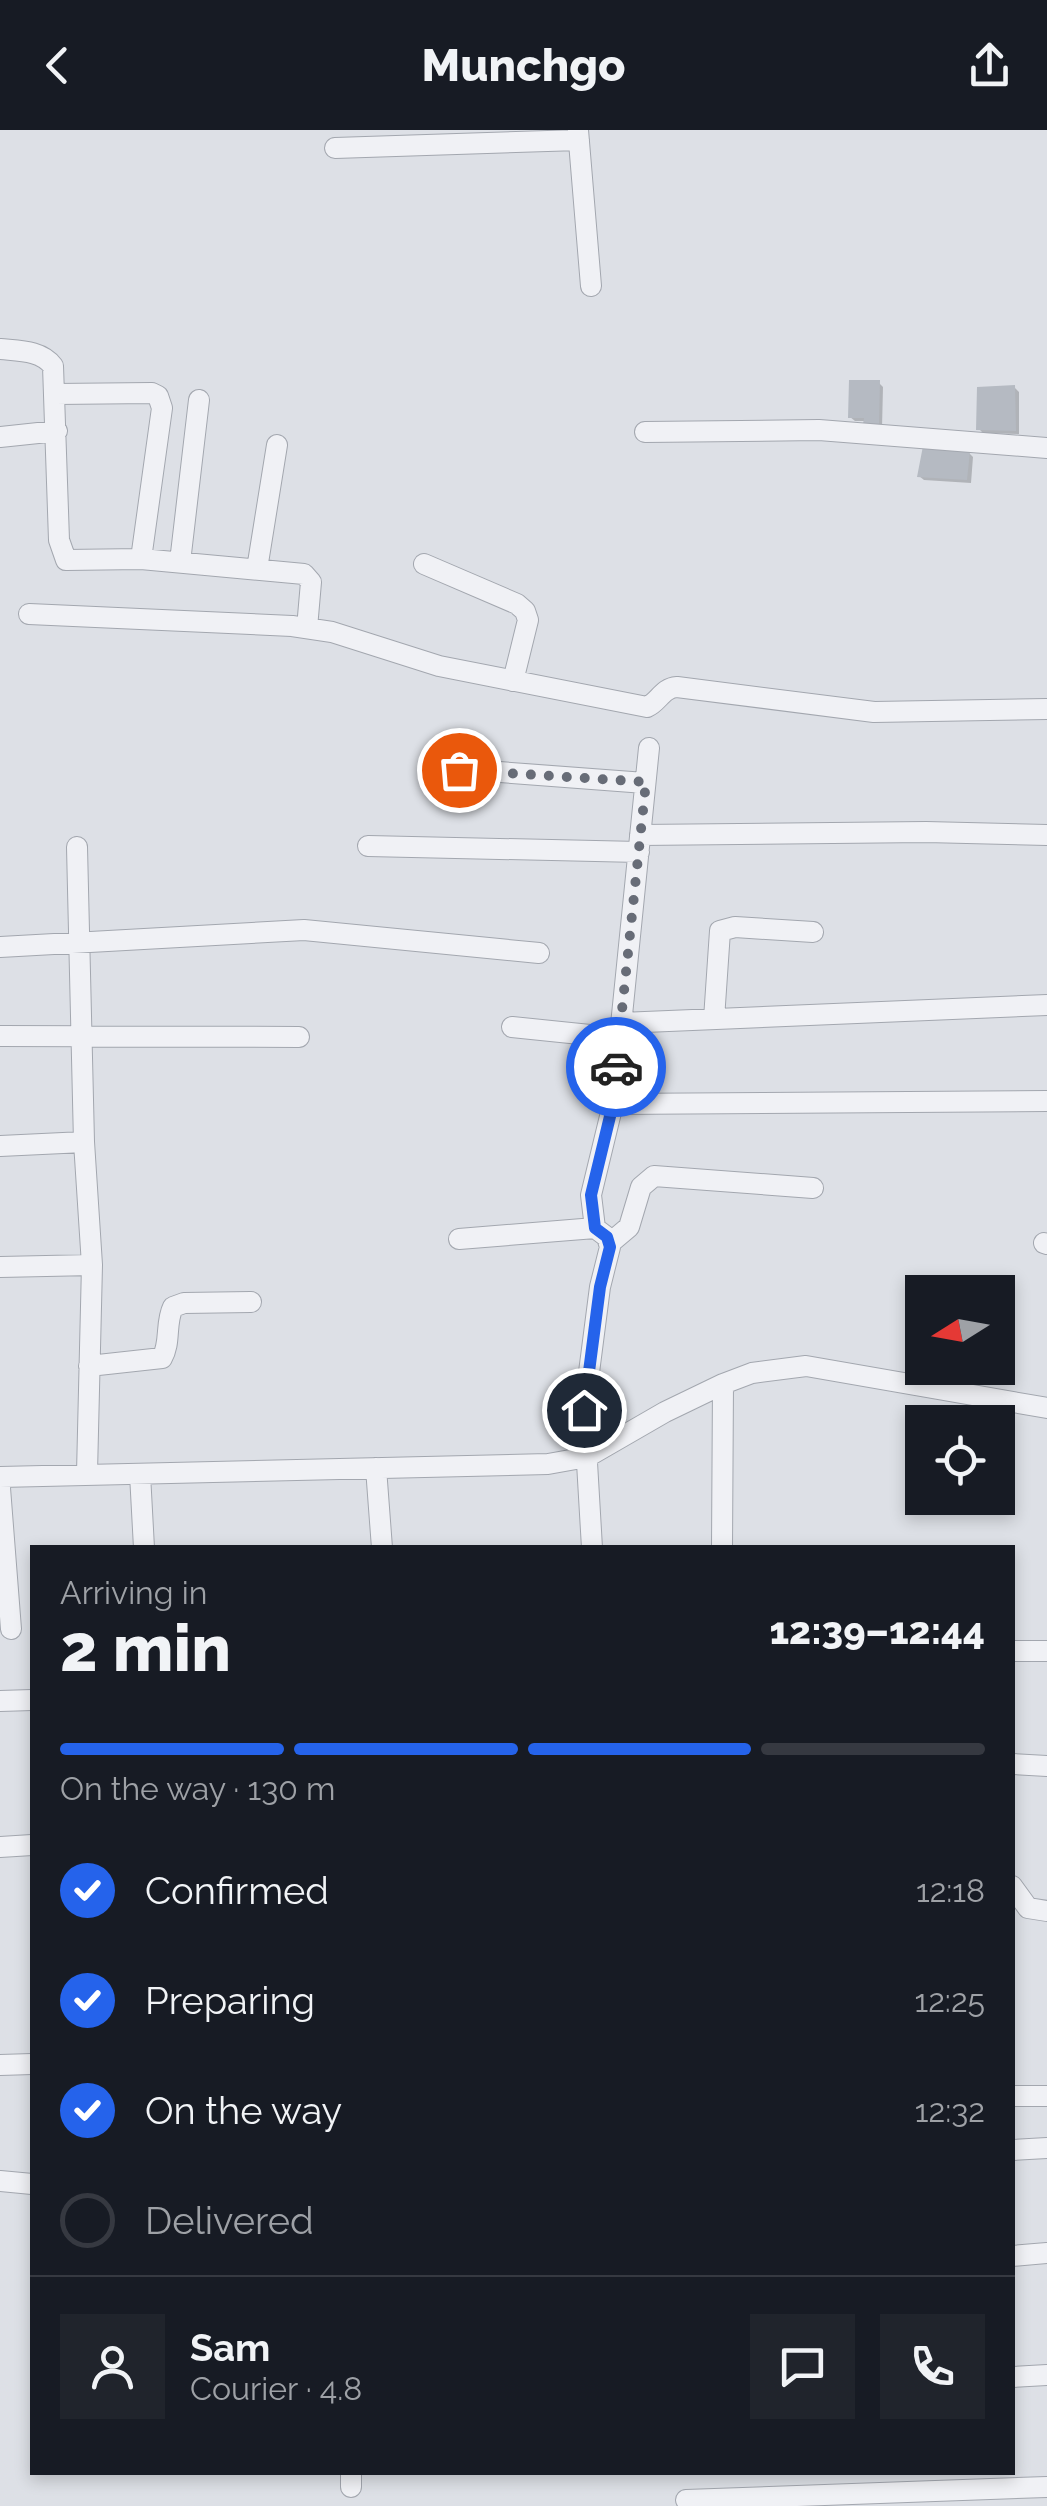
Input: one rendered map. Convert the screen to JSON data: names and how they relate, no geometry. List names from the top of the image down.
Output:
{
  "north": "left",
  "page": {
    "header": "Munchgo",
    "heading": ["2 min", "Arriving in", "12:39–12:44"],
    "panel": ["Sam", "Courier · 4.8"],
    "bar": "On the way · 130 m",
    "list": [
      ["Confirmed", "12:18"],
      ["Preparing", "12:25"],
      ["On the way", "12:32"],
      "Delivered"
    ]
  }
}
